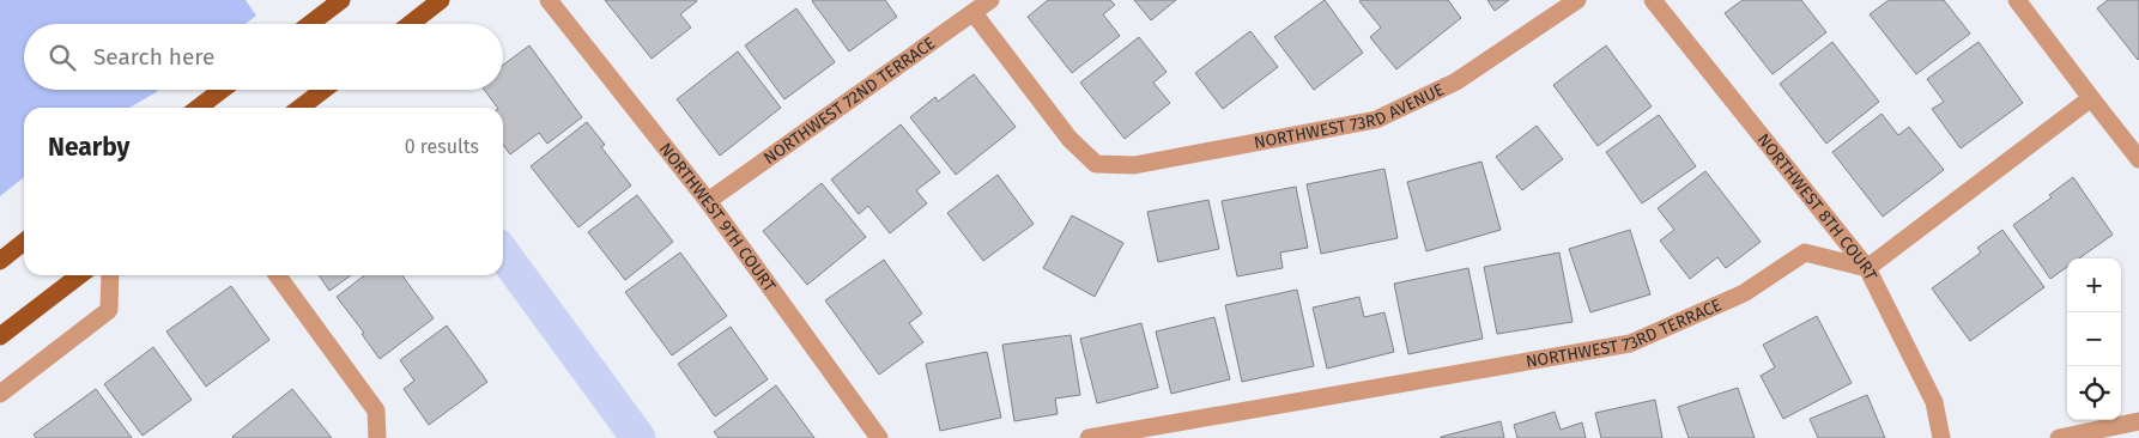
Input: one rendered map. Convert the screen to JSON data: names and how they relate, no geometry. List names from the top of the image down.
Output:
{
  "streets": {
    "street": [
      "NORTHWEST 72ND TERRACE",
      "NORTHWEST 73RD AVENUE",
      "NORTHWEST 8TH COURT",
      "NORTHWEST 9TH COURT",
      "NORTHWEST 73RD TERRACE"
    ]
  },
  "crossings": [
    ["NORTHWEST 72ND TERRACE", "NORTHWEST 73RD AVENUE"],
    ["NORTHWEST 72ND TERRACE", "NORTHWEST 9TH COURT"],
    ["NORTHWEST 8TH COURT", "NORTHWEST 73RD TERRACE"]
  ],
  "page": {
    "search": "Search here",
    "heading": ["Nearby", "0 results"],
    "map_buttons": ["+", "−"]
  }
}
